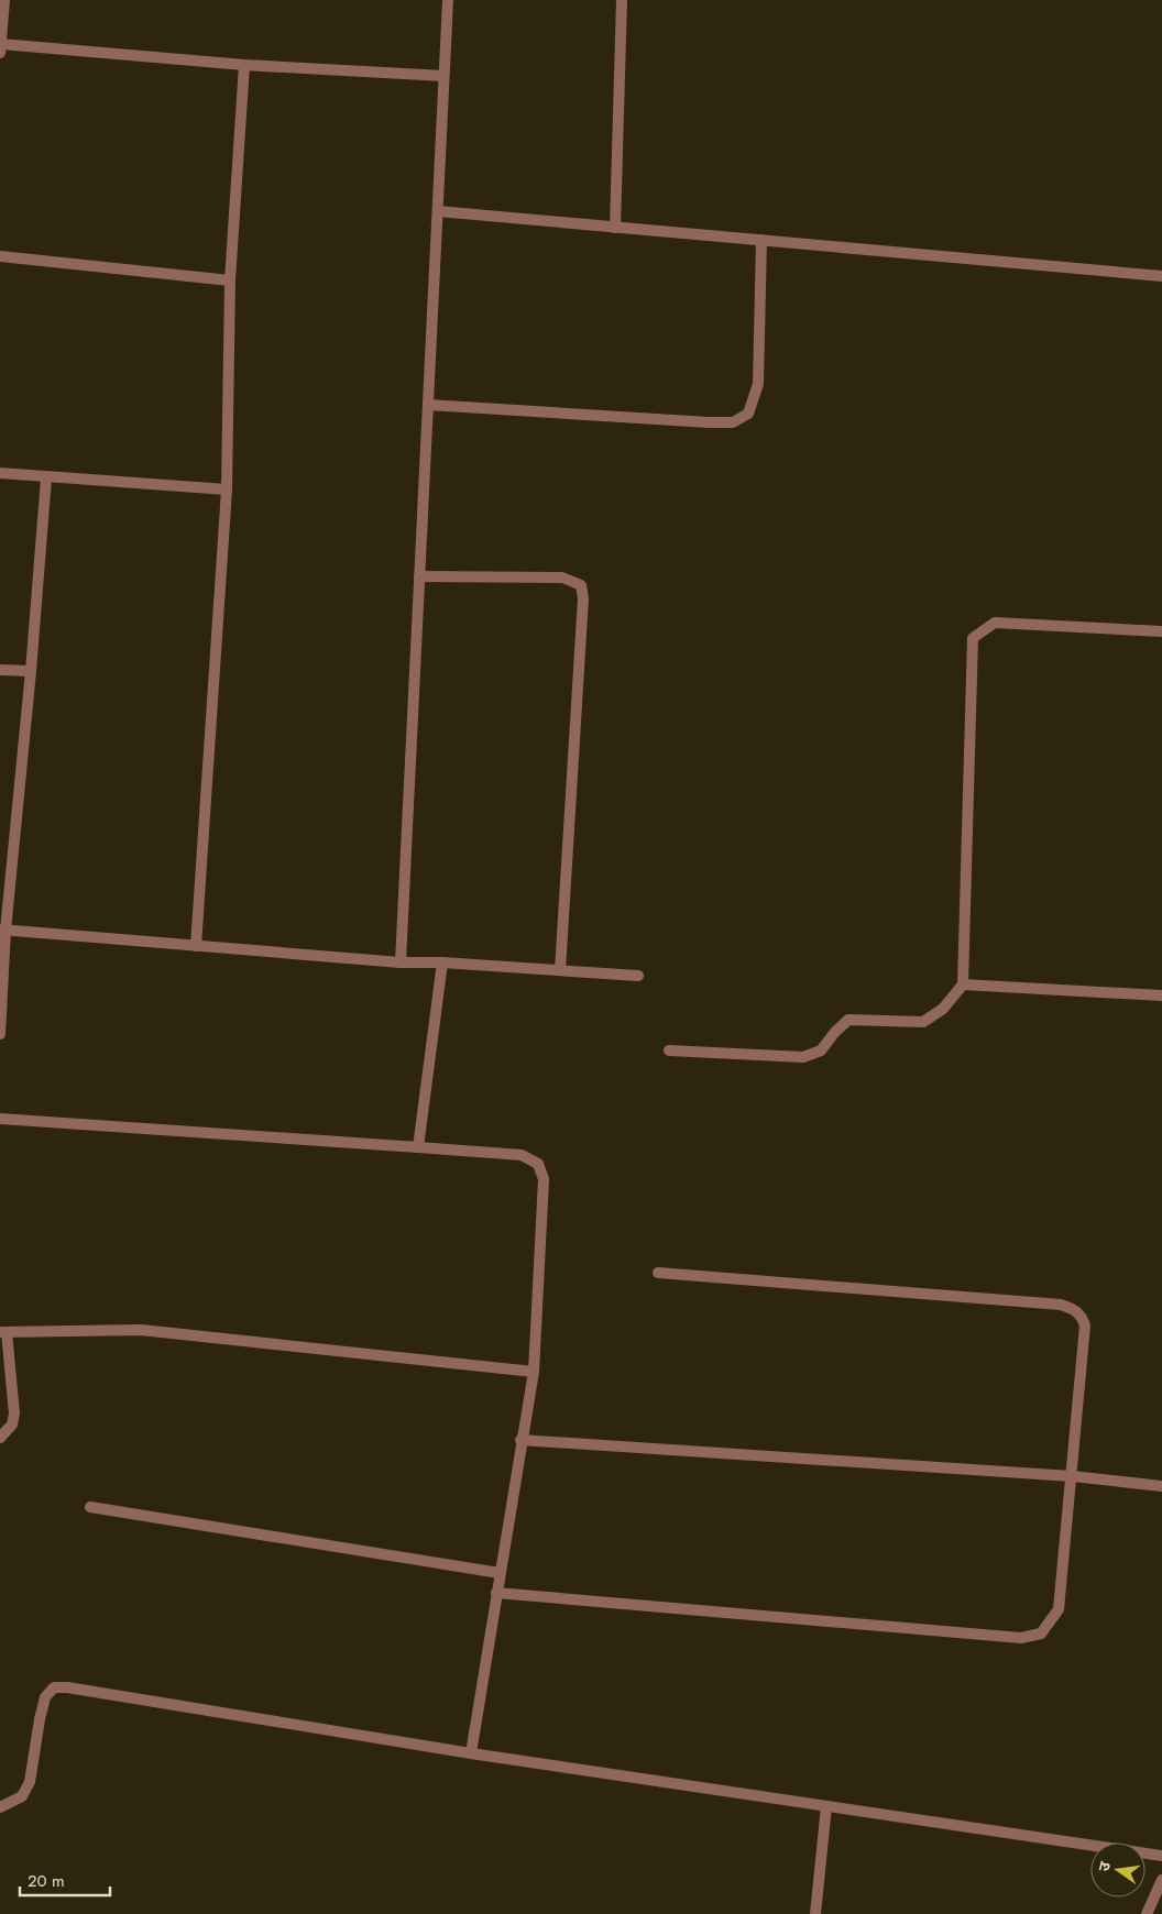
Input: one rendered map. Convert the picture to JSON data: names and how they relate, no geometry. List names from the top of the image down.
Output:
{
  "scale_bar": "20 m",
  "north": "left"
}
